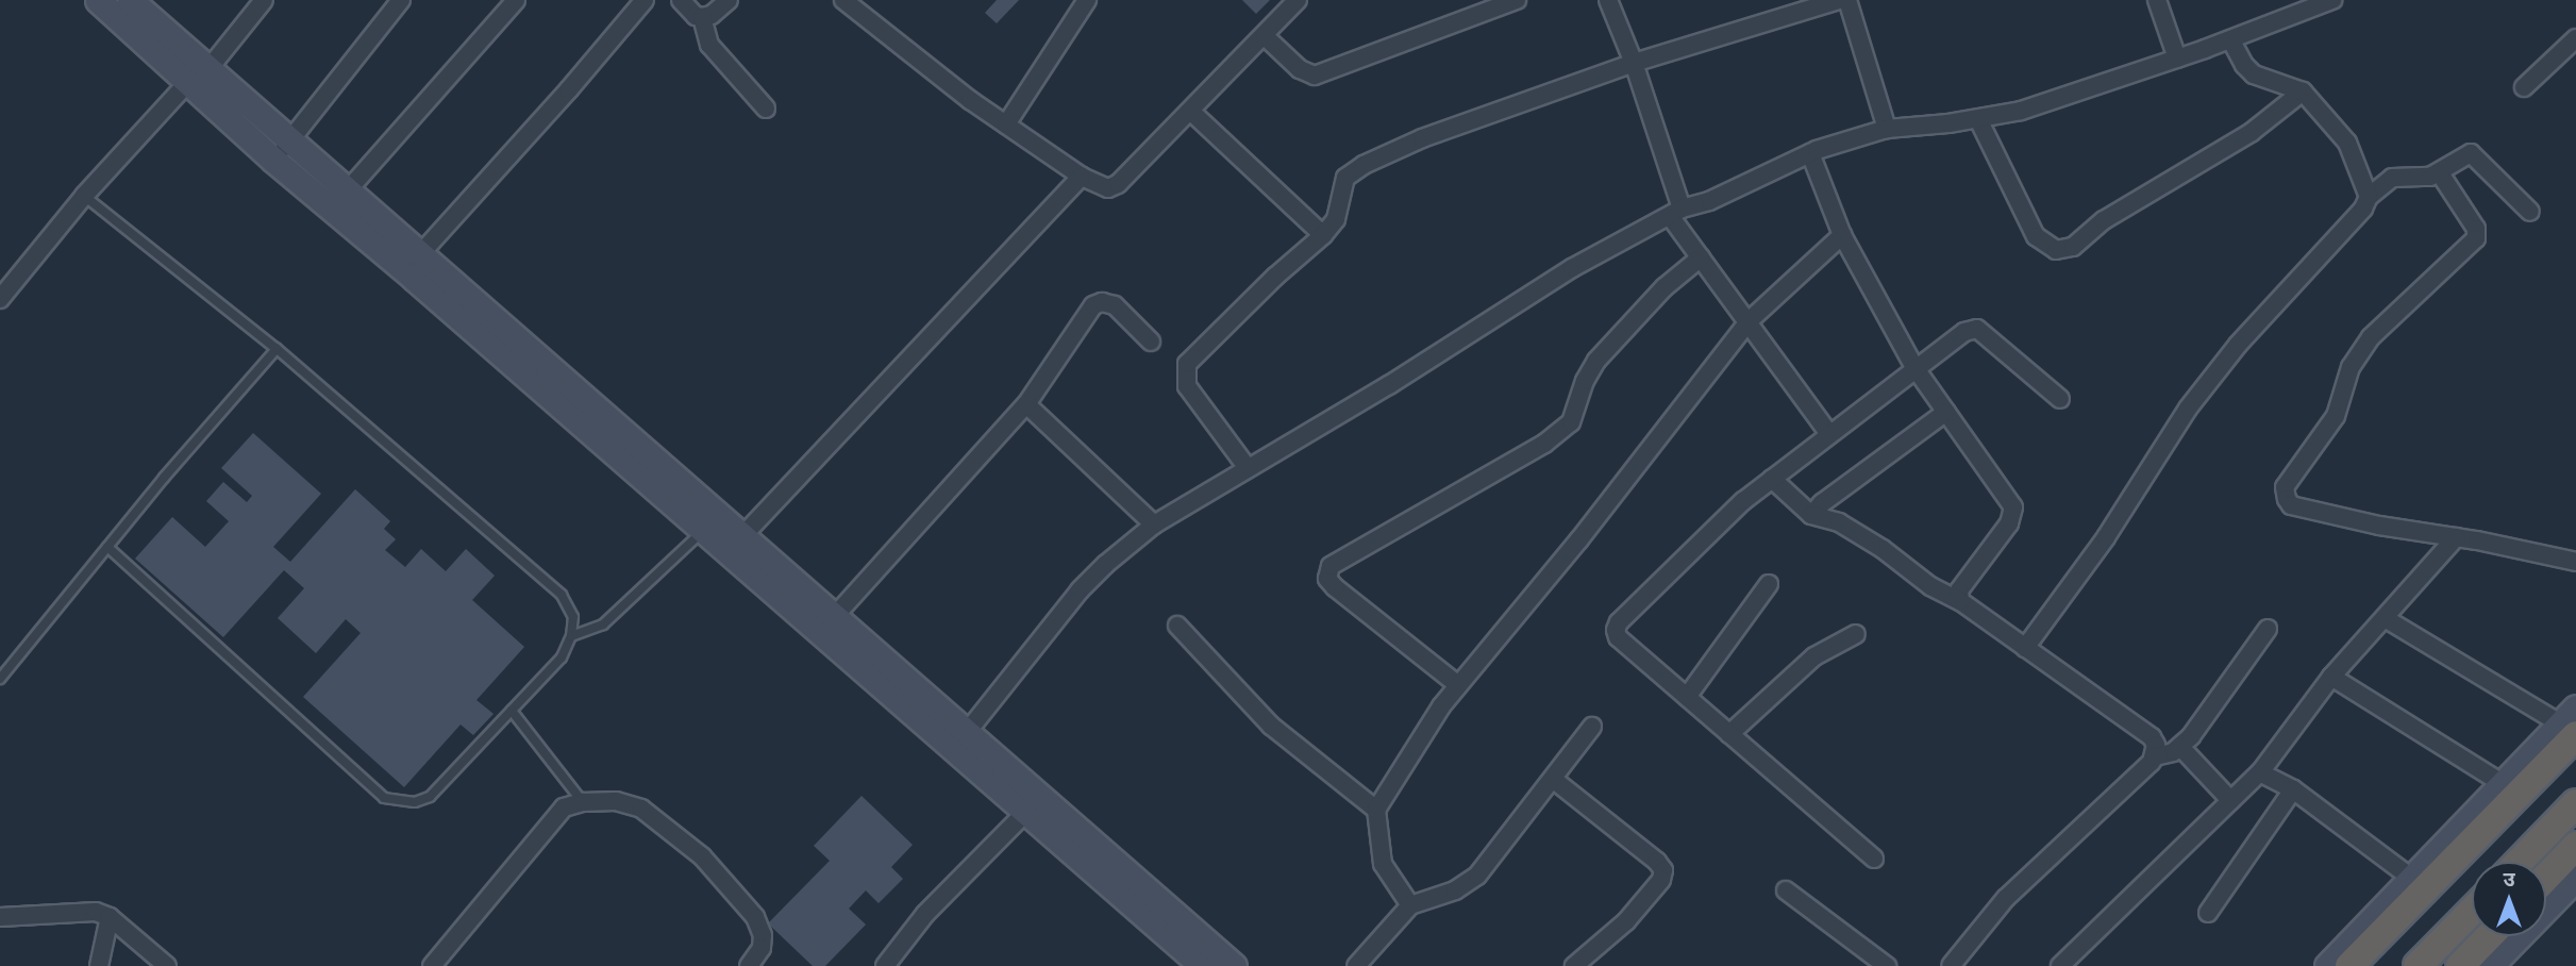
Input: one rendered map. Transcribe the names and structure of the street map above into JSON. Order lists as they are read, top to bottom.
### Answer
{
  "north": "top"
}
